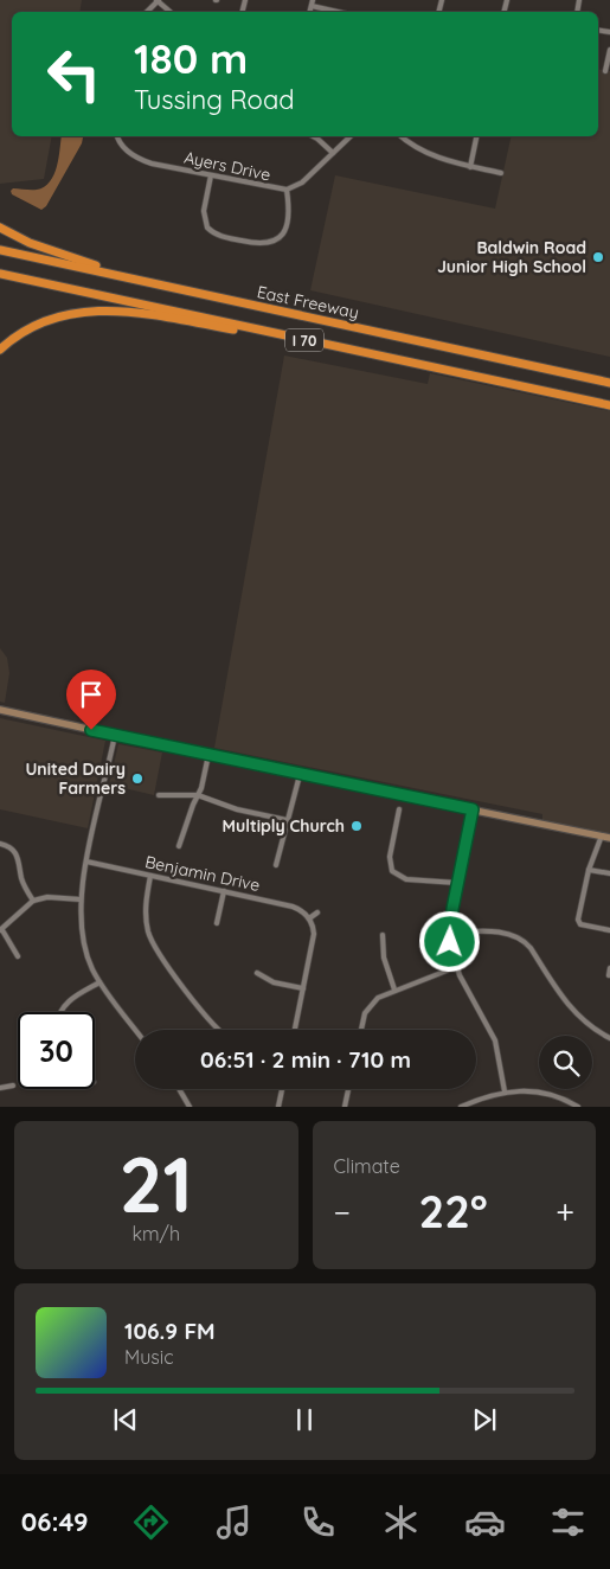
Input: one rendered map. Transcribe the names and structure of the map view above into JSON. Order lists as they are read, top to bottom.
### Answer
{
  "streets": {
    "highway": ["East Freeway", "I 70"],
    "street": ["Ayers Drive", "Benjamin Drive"]
  },
  "places": ["Baldwin Road Junior High School", "United Dairy Farmers", "Multiply Church"],
  "page": {
    "turn": ["180 m", "Tussing Road"],
    "limit": "30",
    "trip": "06:51 · 2 min · 710 m",
    "tile": [
      ["21", "km/h"],
      "Climate"
    ],
    "heat": ["−", "22°", "+"],
    "song": ["106.9 FM", "Music"],
    "tabs": "06:49"
  }
}
